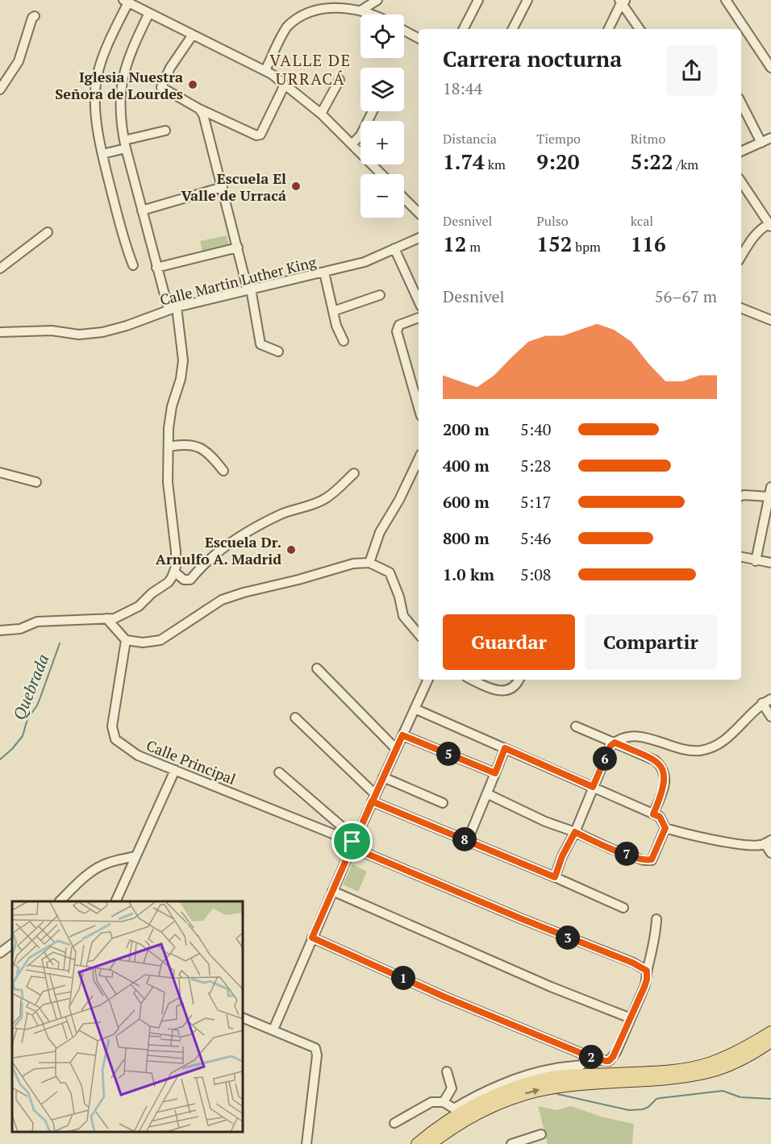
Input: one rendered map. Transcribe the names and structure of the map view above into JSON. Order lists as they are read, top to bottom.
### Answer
{
  "streets": {
    "street": ["Calle Martin Luther King", "Calle Principal"]
  },
  "districts": ["VALLE DE URRACÁ"],
  "water": ["Quebrada"],
  "places": ["Iglesia Nuestra Señora de Lourdes", "Escuela El Valle de Urracá", "Escuela Dr. Arnulfo A. Madrid"],
  "page": {
    "map_buttons": ["+", "−"],
    "heading": ["Carrera nocturna", "18:44"],
    "stats": [
      ["Distancia", "1.74 km"],
      ["Tiempo", "9:20"],
      ["Ritmo", "5:22 /km"],
      ["Desnivel", "12 m"],
      ["Pulso", "152 bpm"],
      ["kcal", "116"]
    ],
    "chart": ["Desnivel", "56–67 m"],
    "list": [
      {
        "name": "200 m",
        "note": "5:40"
      },
      {
        "name": "400 m",
        "note": "5:28"
      },
      {
        "name": "600 m",
        "note": "5:17"
      },
      {
        "name": "800 m",
        "note": "5:46"
      },
      {
        "name": "1.0 km",
        "note": "5:08"
      }
    ],
    "buttons": ["Guardar", "Compartir"],
    "pins": [
      "5",
      "6",
      "8",
      "7",
      "3",
      "1",
      "2"
    ]
  }
}
